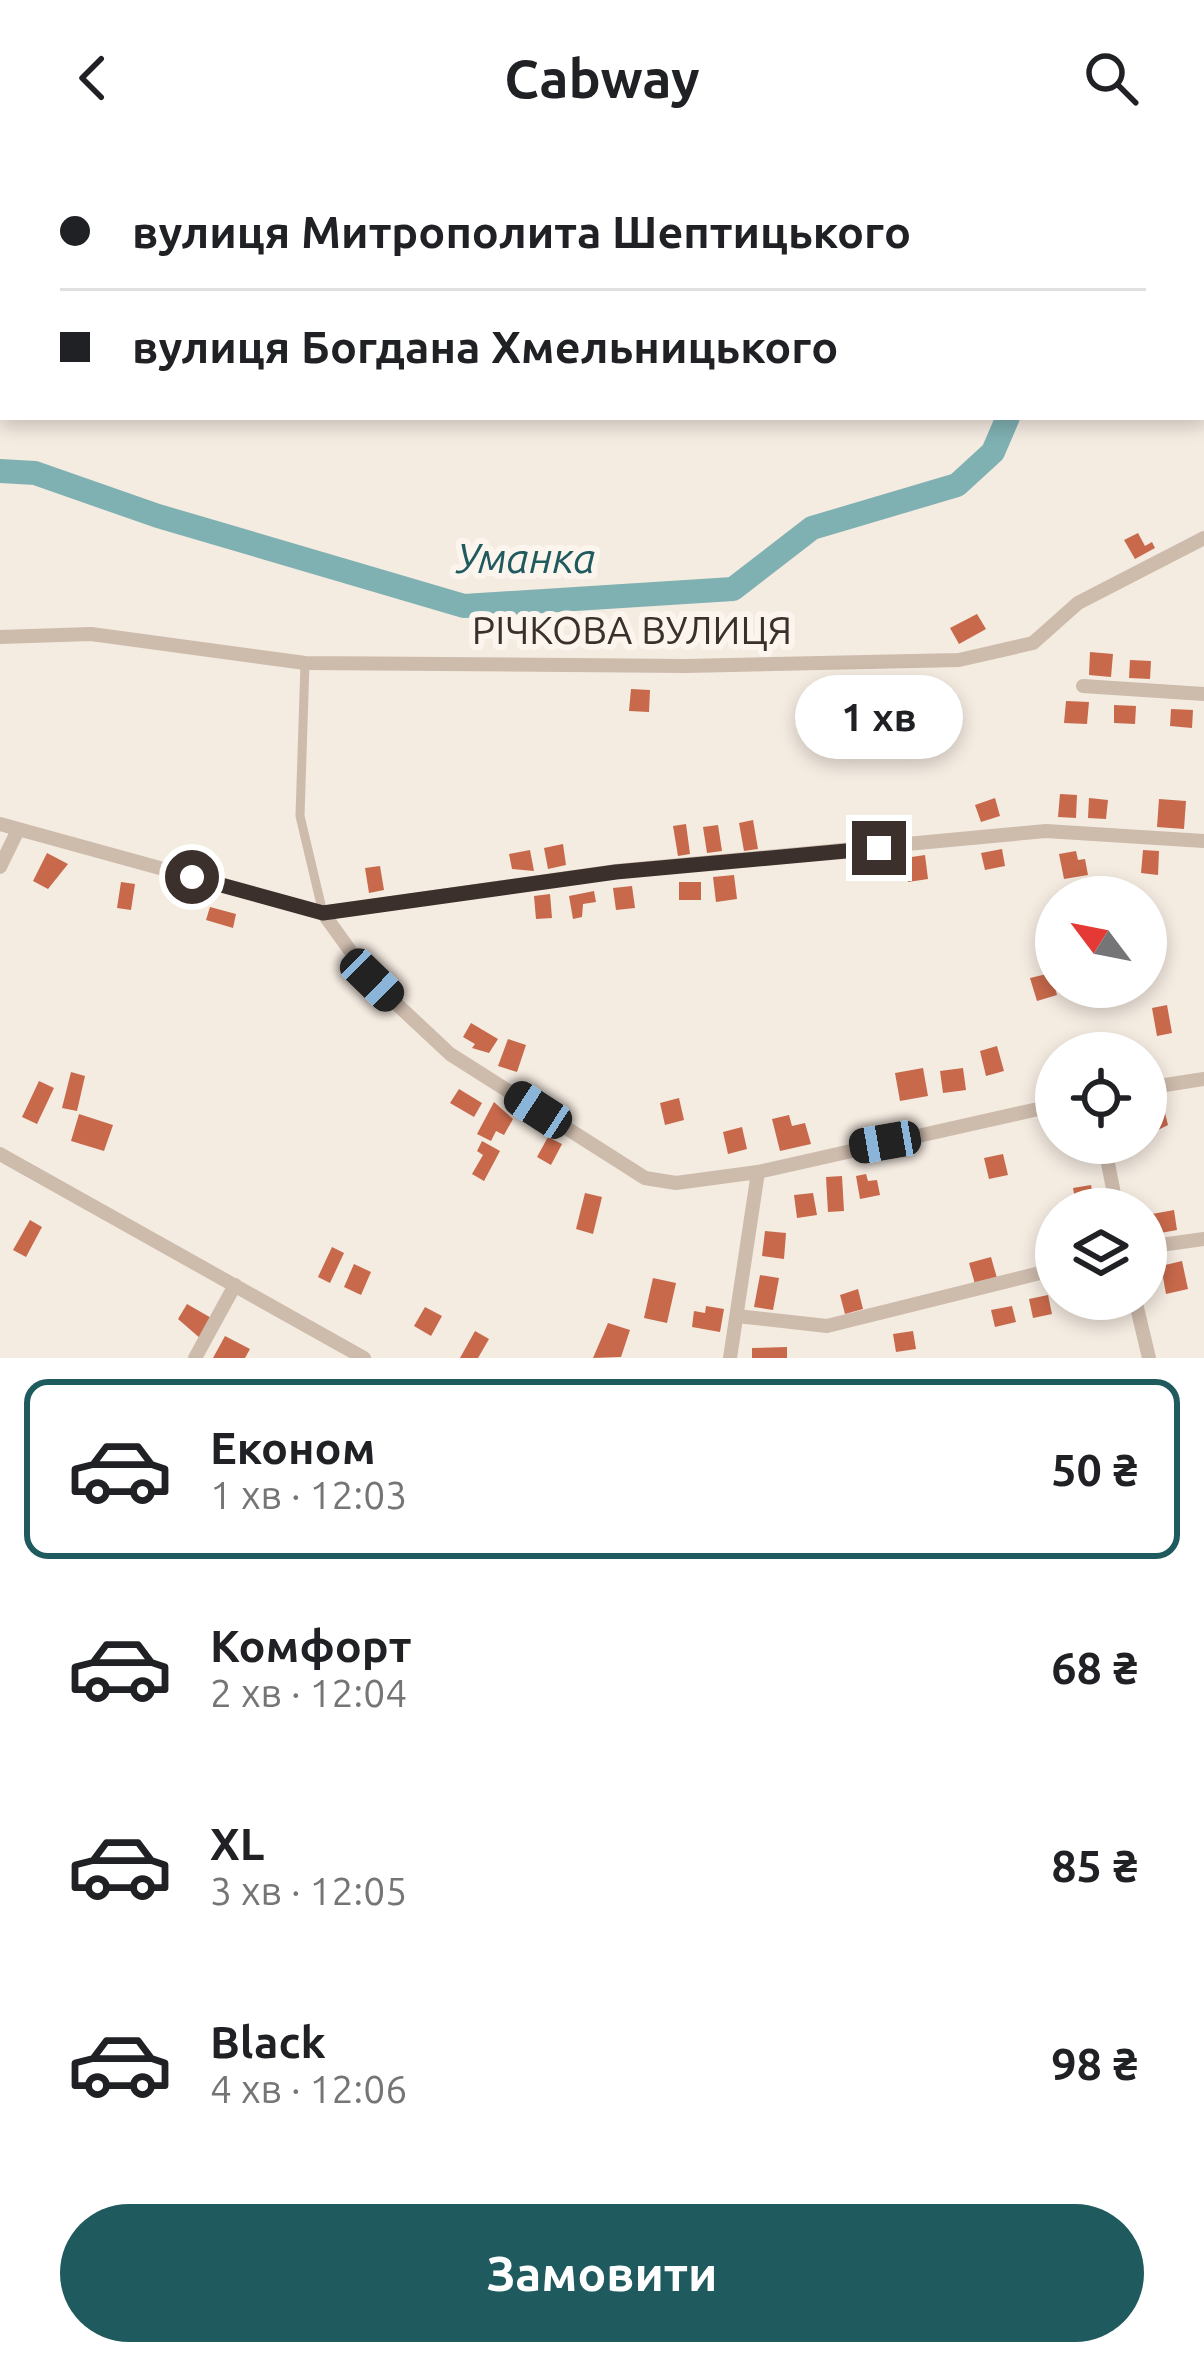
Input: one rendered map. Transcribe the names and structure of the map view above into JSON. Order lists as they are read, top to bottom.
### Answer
{
  "streets": {
    "street": ["РІЧКОВА ВУЛИЦЯ"]
  },
  "water": ["Уманка"],
  "north": "top left",
  "page": {
    "header": "Cabway",
    "banner": ["вулиця Митрополита Шептицького", "вулиця Богдана Хмельницького"],
    "bubble": "1 хв",
    "list": [
      {
        "name": "Економ",
        "note": "1 хв · 12:03",
        "value": "50 ₴"
      },
      {
        "name": "Комфорт",
        "note": "2 хв · 12:04",
        "value": "68 ₴"
      },
      {
        "name": "XL",
        "note": "3 хв · 12:05",
        "value": "85 ₴"
      },
      {
        "name": "Black",
        "note": "4 хв · 12:06",
        "value": "98 ₴"
      }
    ],
    "buttons": "Замовити"
  }
}
